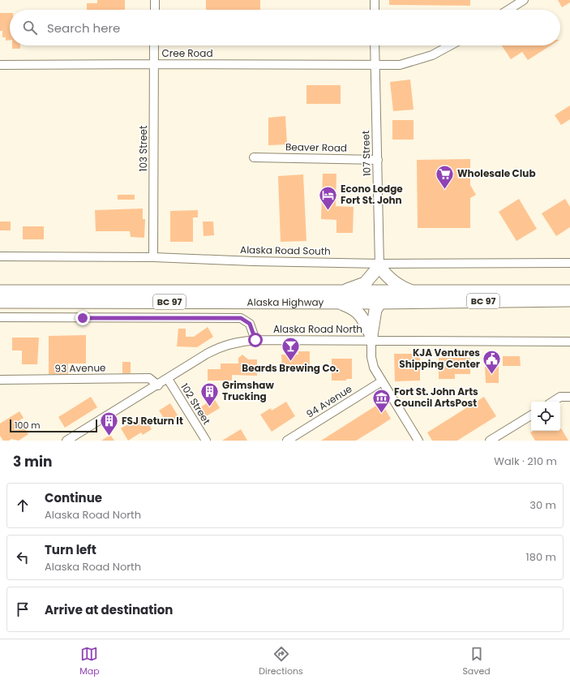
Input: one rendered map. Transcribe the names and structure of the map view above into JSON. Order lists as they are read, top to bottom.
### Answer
{
  "streets": {
    "highway": ["BC 97", "Alaska Highway"],
    "street": [
      "Cree Road",
      "Beaver Road",
      "103 Street",
      "107 Street",
      "Alaska Road South",
      "Alaska Road North",
      "93 Avenue",
      "94 Avenue",
      "102 Street"
    ]
  },
  "crossings": [
    ["Cree Road", "103 Street"],
    ["Cree Road", "107 Street"],
    ["Beaver Road", "107 Street"],
    ["103 Street", "Alaska Road South"],
    ["107 Street", "Alaska Road South"]
  ],
  "places": {
    "supermarket": ["Wholesale Club"],
    "hotel": ["Econo Lodge Fort St. John"],
    "bar": ["Beards Brewing Co."],
    "public building": ["KJA Ventures Shipping Center"],
    "building": ["Grimshaw Trucking", "FSJ Return It"],
    "museum": ["Fort St. John Arts Council ArtsPost"]
  },
  "scale_bar": "100 m",
  "page": {
    "search": "Search here",
    "scale": "100 m",
    "heading": ["3 min", "Walk · 210 m"],
    "list": [
      ["Continue", "Alaska Road North", "30 m"],
      ["Turn left", "Alaska Road North", "180 m"],
      "Arrive at destination"
    ],
    "nav": ["Map", "Directions", "Saved"]
  }
}
